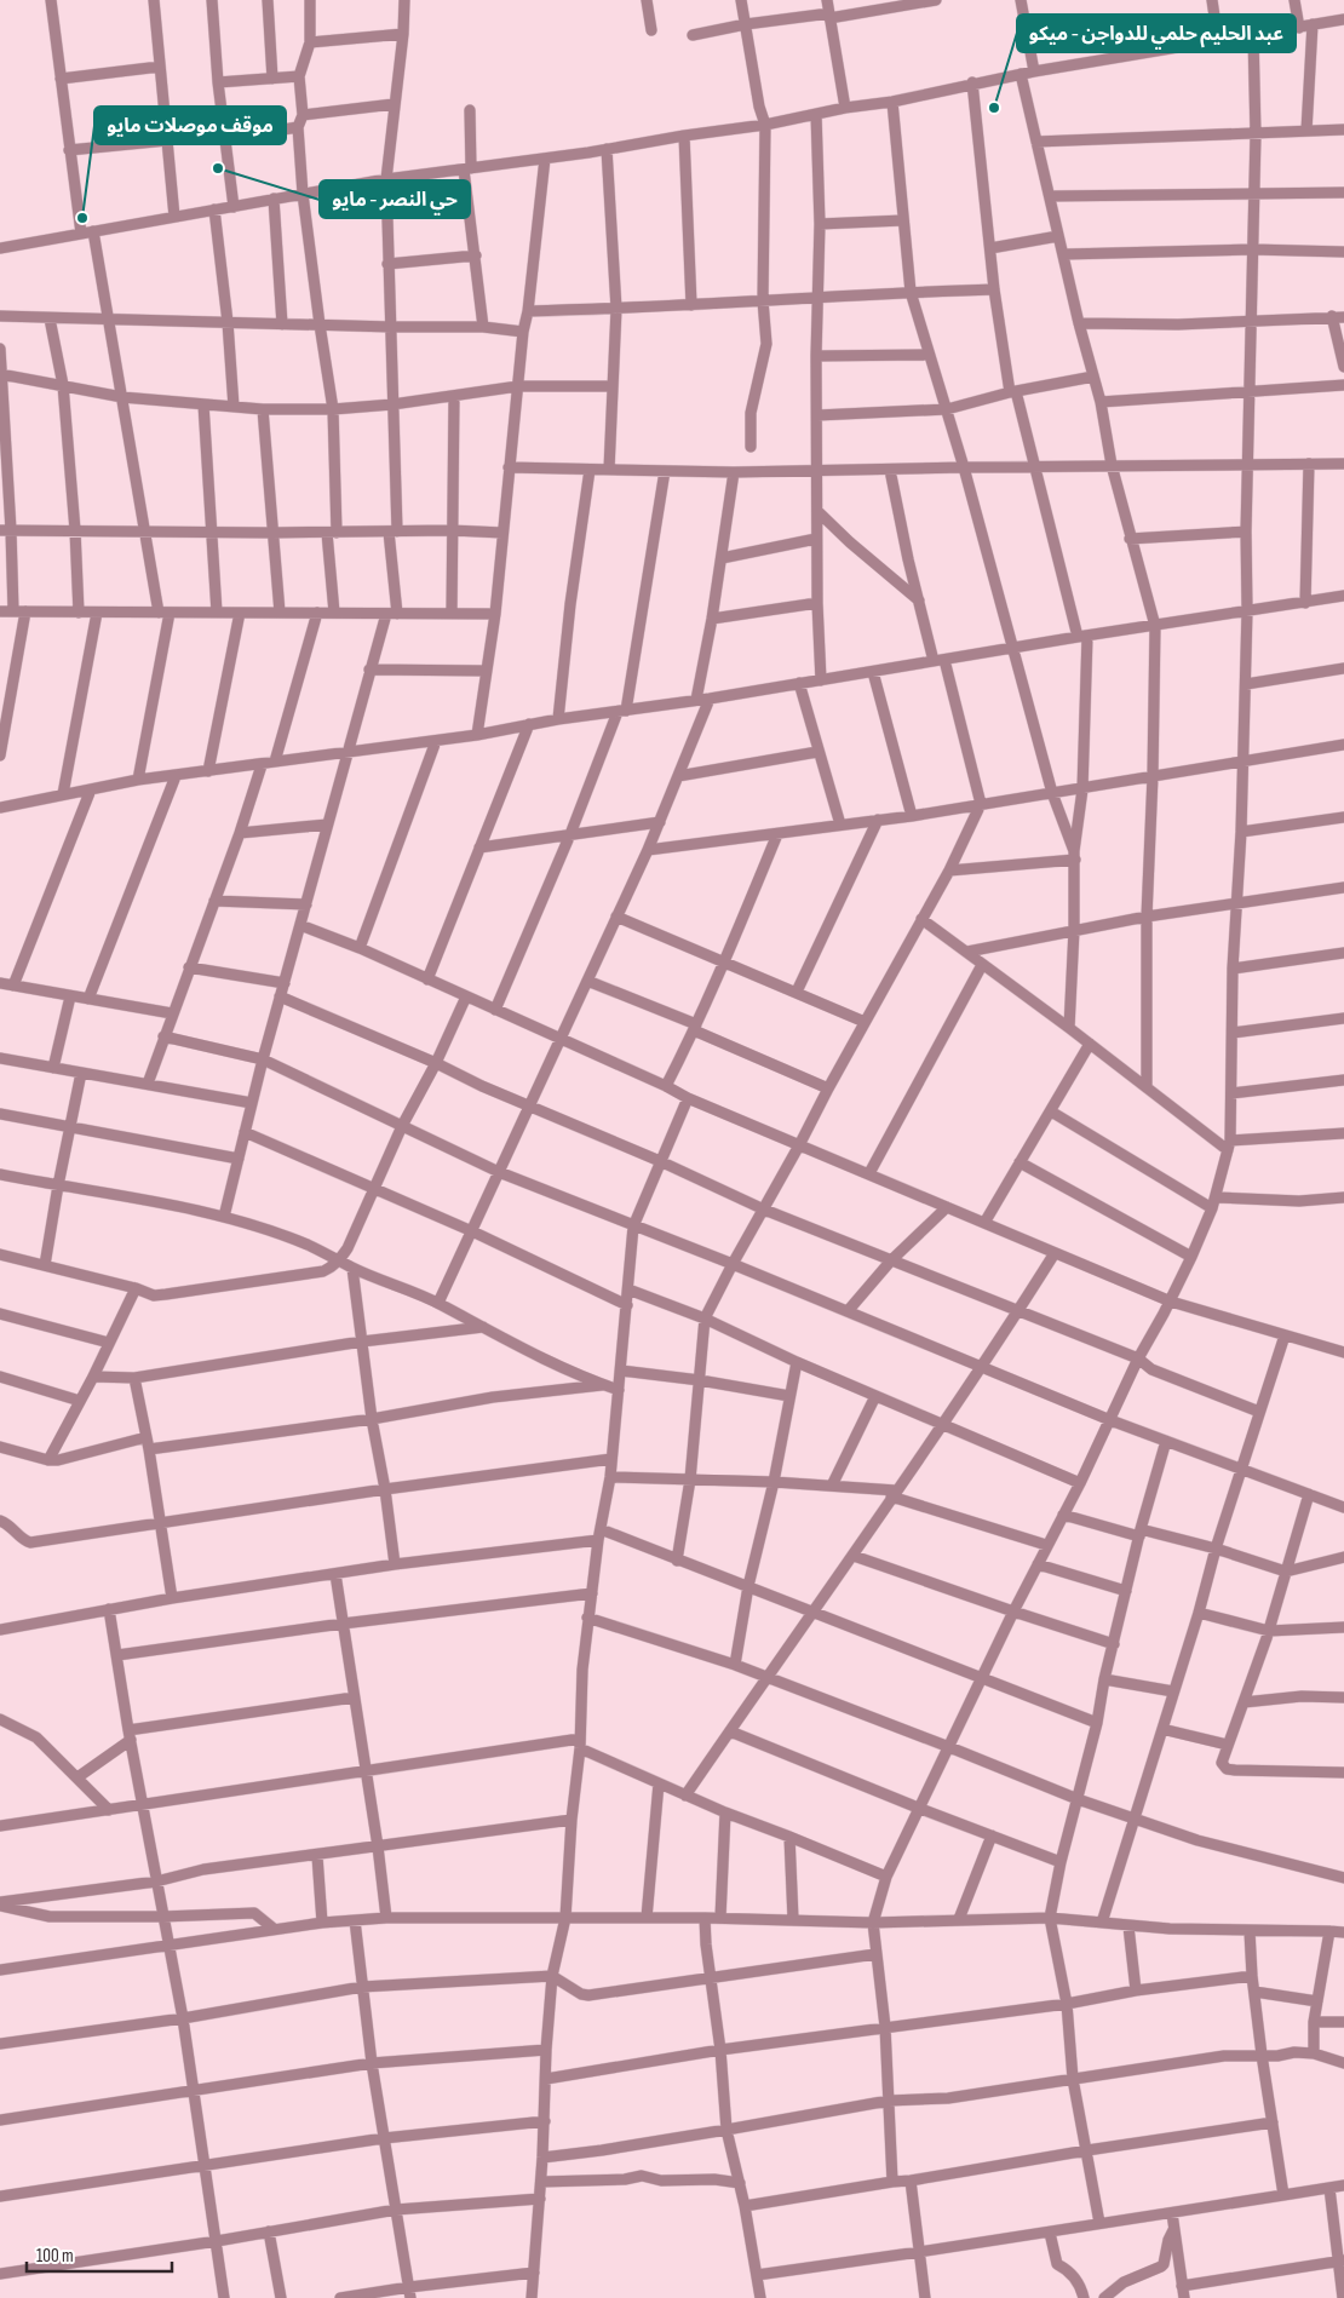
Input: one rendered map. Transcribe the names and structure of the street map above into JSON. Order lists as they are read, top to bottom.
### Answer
{
  "places": ["عبد الحليم حلمي للدواجن - ميكو", "حي النصر - مايو", "موقف موصلات مايو"],
  "scale_bar": "100 m"
}
